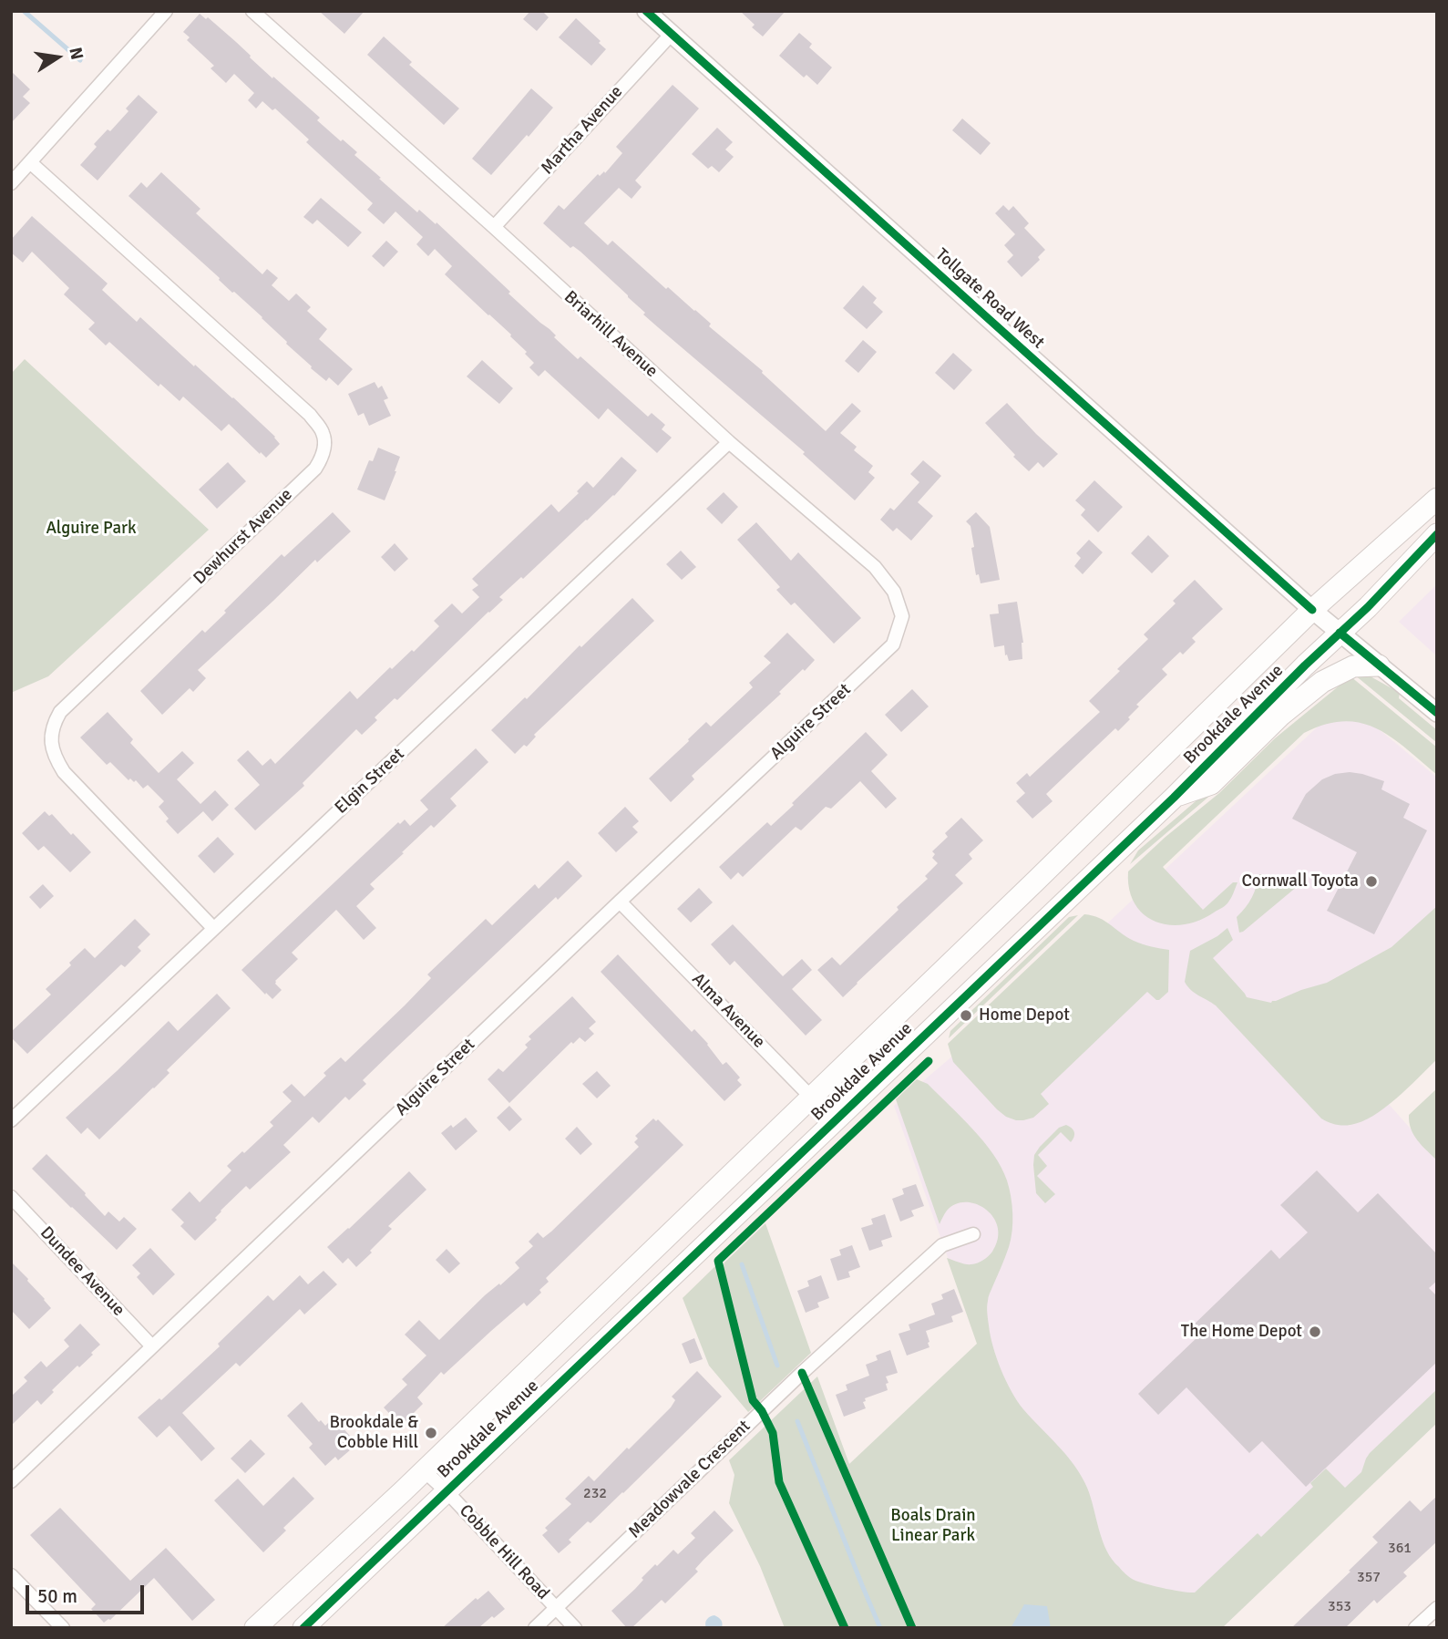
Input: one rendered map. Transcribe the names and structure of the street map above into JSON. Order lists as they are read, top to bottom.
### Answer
{
  "streets": {
    "main road": ["Brookdale Avenue"],
    "street": [
      "Martha Avenue",
      "Tollgate Road West",
      "Briarhill Avenue",
      "Dewhurst Avenue",
      "Alguire Street",
      "Elgin Street",
      "Alma Avenue",
      "Dundee Avenue",
      "Meadowvale Crescent",
      "Cobble Hill Road"
    ]
  },
  "crossings": [
    ["Martha Avenue", "Tollgate Road West"],
    ["Martha Avenue", "Briarhill Avenue"],
    ["Tollgate Road West", "Brookdale Avenue"],
    ["Briarhill Avenue", "Alguire Street"],
    ["Briarhill Avenue", "Elgin Street"],
    ["Dewhurst Avenue", "Elgin Street"],
    ["Brookdale Avenue", "Alma Avenue"],
    ["Brookdale Avenue", "Cobble Hill Road"],
    ["Alguire Street", "Alma Avenue"],
    ["Alguire Street", "Dundee Avenue"],
    ["Meadowvale Crescent", "Cobble Hill Road"]
  ],
  "parks": ["Alguire Park", "Boals Drain Linear Park"],
  "places": [
    "Cornwall Toyota",
    "Home Depot",
    "The Home Depot",
    "Brookdale & Cobble Hill"
  ],
  "house_numbers": [
    "232",
    "361",
    "357",
    "353"
  ],
  "scale_bar": "50 m",
  "north": "right"
}
